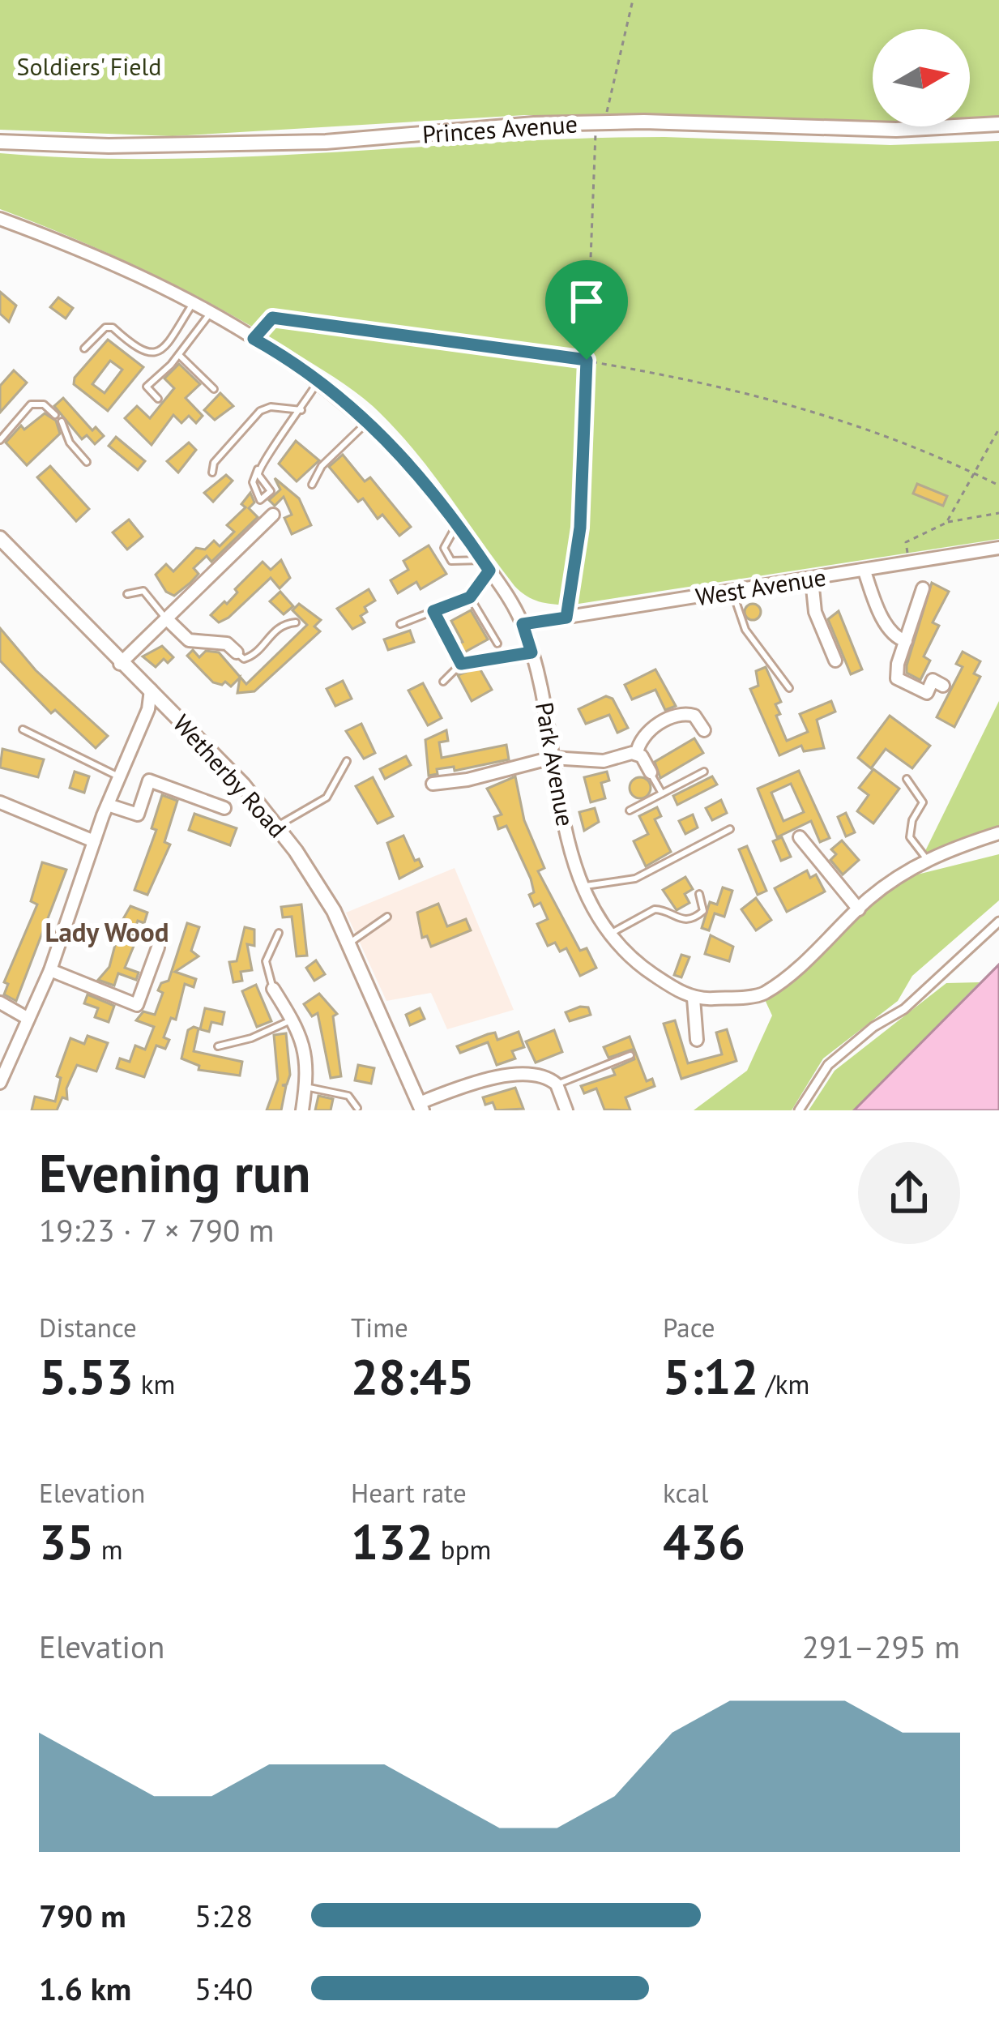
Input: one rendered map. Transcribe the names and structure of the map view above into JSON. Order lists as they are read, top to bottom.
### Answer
{
  "streets": {
    "street": [
      "Princes Avenue",
      "West Avenue",
      "Park Avenue",
      "Wetherby Road"
    ]
  },
  "crossings": [
    ["West Avenue", "Park Avenue"]
  ],
  "districts": ["Lady Wood"],
  "parks": ["Soldiers' Field"],
  "north": "right",
  "page": {
    "heading": ["Evening run", "19:23 · 7 × 790 m"],
    "stats": [
      ["Distance", "5.53 km"],
      ["Time", "28:45"],
      ["Pace", "5:12 /km"],
      ["Elevation", "35 m"],
      ["Heart rate", "132 bpm"],
      ["kcal", "436"]
    ],
    "chart": ["Elevation", "291–295 m"],
    "list": [
      {
        "name": "790 m",
        "note": "5:28"
      },
      {
        "name": "1.6 km",
        "note": "5:40"
      }
    ]
  }
}
